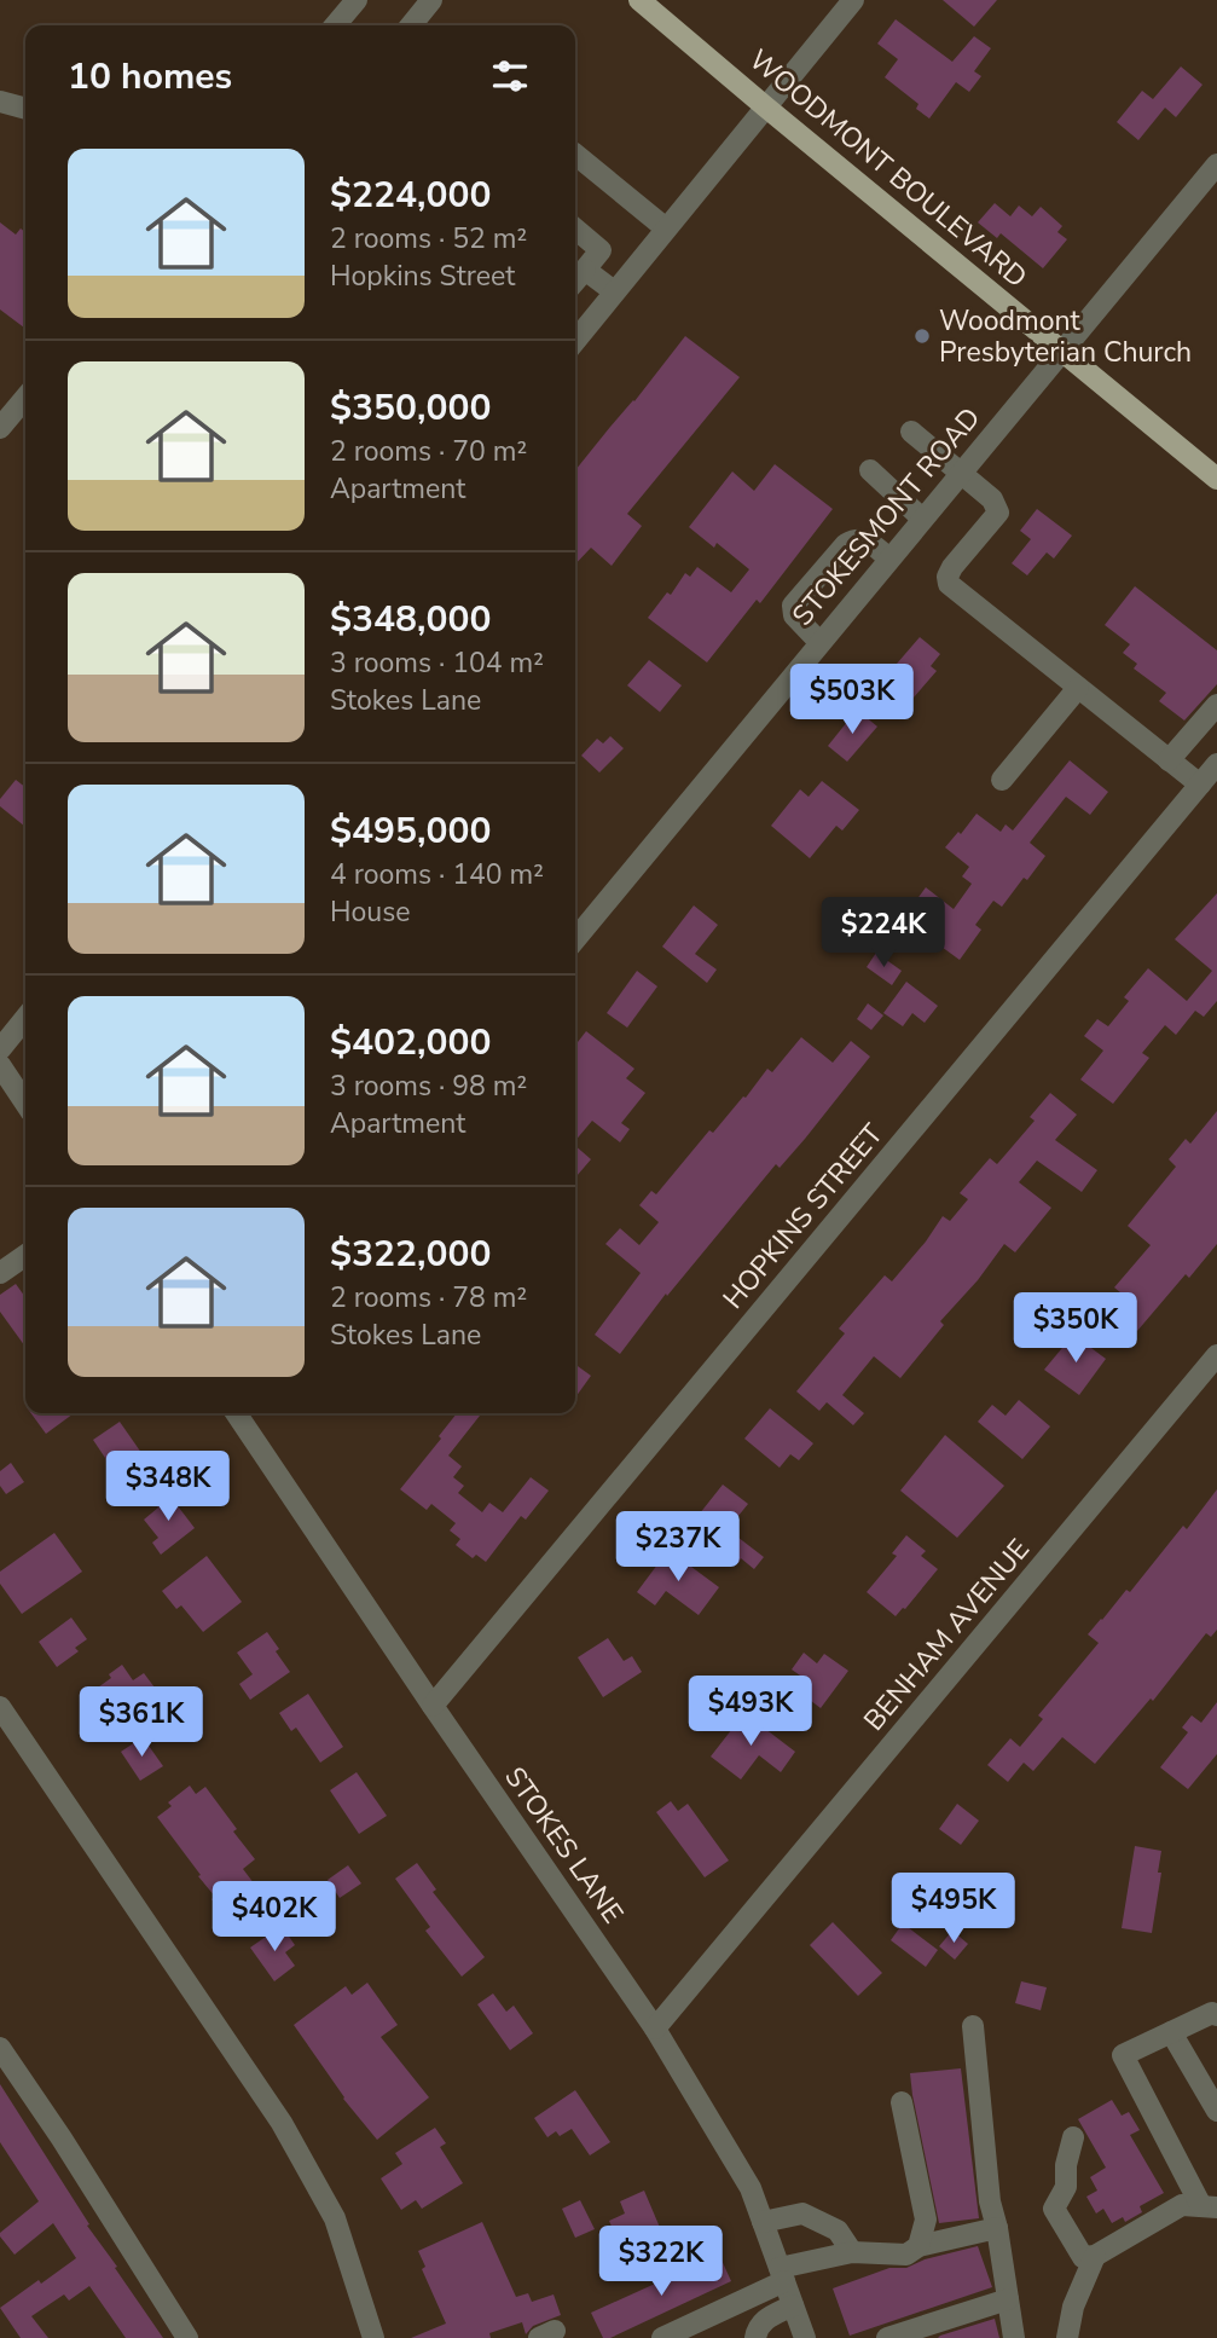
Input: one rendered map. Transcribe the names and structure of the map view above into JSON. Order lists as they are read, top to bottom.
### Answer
{
  "streets": {
    "main road": ["WOODMONT BOULEVARD"],
    "street": [
      "STOKESMONT ROAD",
      "HOPKINS STREET",
      "BENHAM AVENUE",
      "STOKES LANE"
    ]
  },
  "crossings": [
    ["WOODMONT BOULEVARD", "STOKESMONT ROAD"],
    ["HOPKINS STREET", "STOKES LANE"],
    ["BENHAM AVENUE", "STOKES LANE"]
  ],
  "places": ["Woodmont Presbyterian Church"],
  "page": {
    "heading": "10 homes",
    "list": [
      {
        "name": "$224,000",
        "note": "2 rooms · 52 m² · Hopkins Street"
      },
      {
        "name": "$350,000",
        "note": "2 rooms · 70 m² · Apartment"
      },
      {
        "name": "$348,000",
        "note": "3 rooms · 104 m² · Stokes Lane"
      },
      {
        "name": "$495,000",
        "note": "4 rooms · 140 m² · House"
      },
      {
        "name": "$402,000",
        "note": "3 rooms · 98 m² · Apartment"
      },
      {
        "name": "$322,000",
        "note": "2 rooms · 78 m² · Stokes Lane"
      }
    ],
    "price": [
      "$503K",
      "$224K",
      "$350K",
      "$348K",
      "$237K",
      "$493K",
      "$361K",
      "$495K",
      "$402K",
      "$322K"
    ]
  }
}
